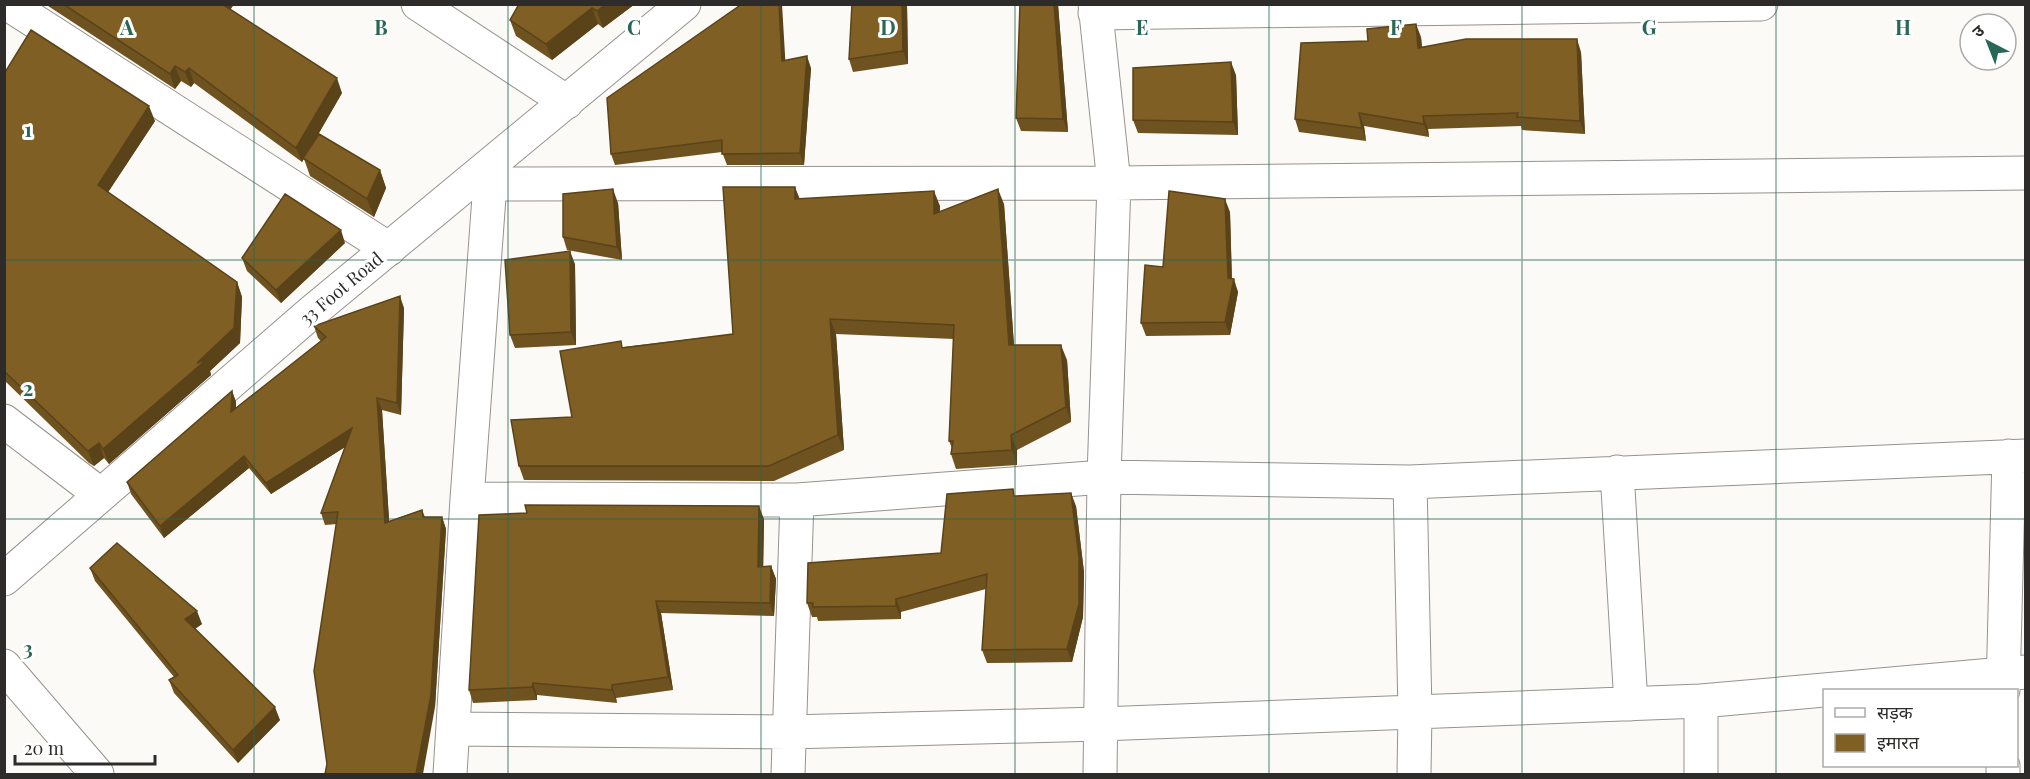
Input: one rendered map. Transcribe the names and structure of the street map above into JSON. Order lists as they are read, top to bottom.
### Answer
{
  "streets": {
    "street": ["33 Foot Road"]
  },
  "legend": ["सड़क", "इमारत"],
  "scale_bar": "20 m",
  "north": "top left",
  "grid": {
    "columns": [
      "A",
      "B",
      "C",
      "D",
      "E",
      "F",
      "G",
      "H"
    ],
    "rows": ["1", "2", "3"]
  }
}
